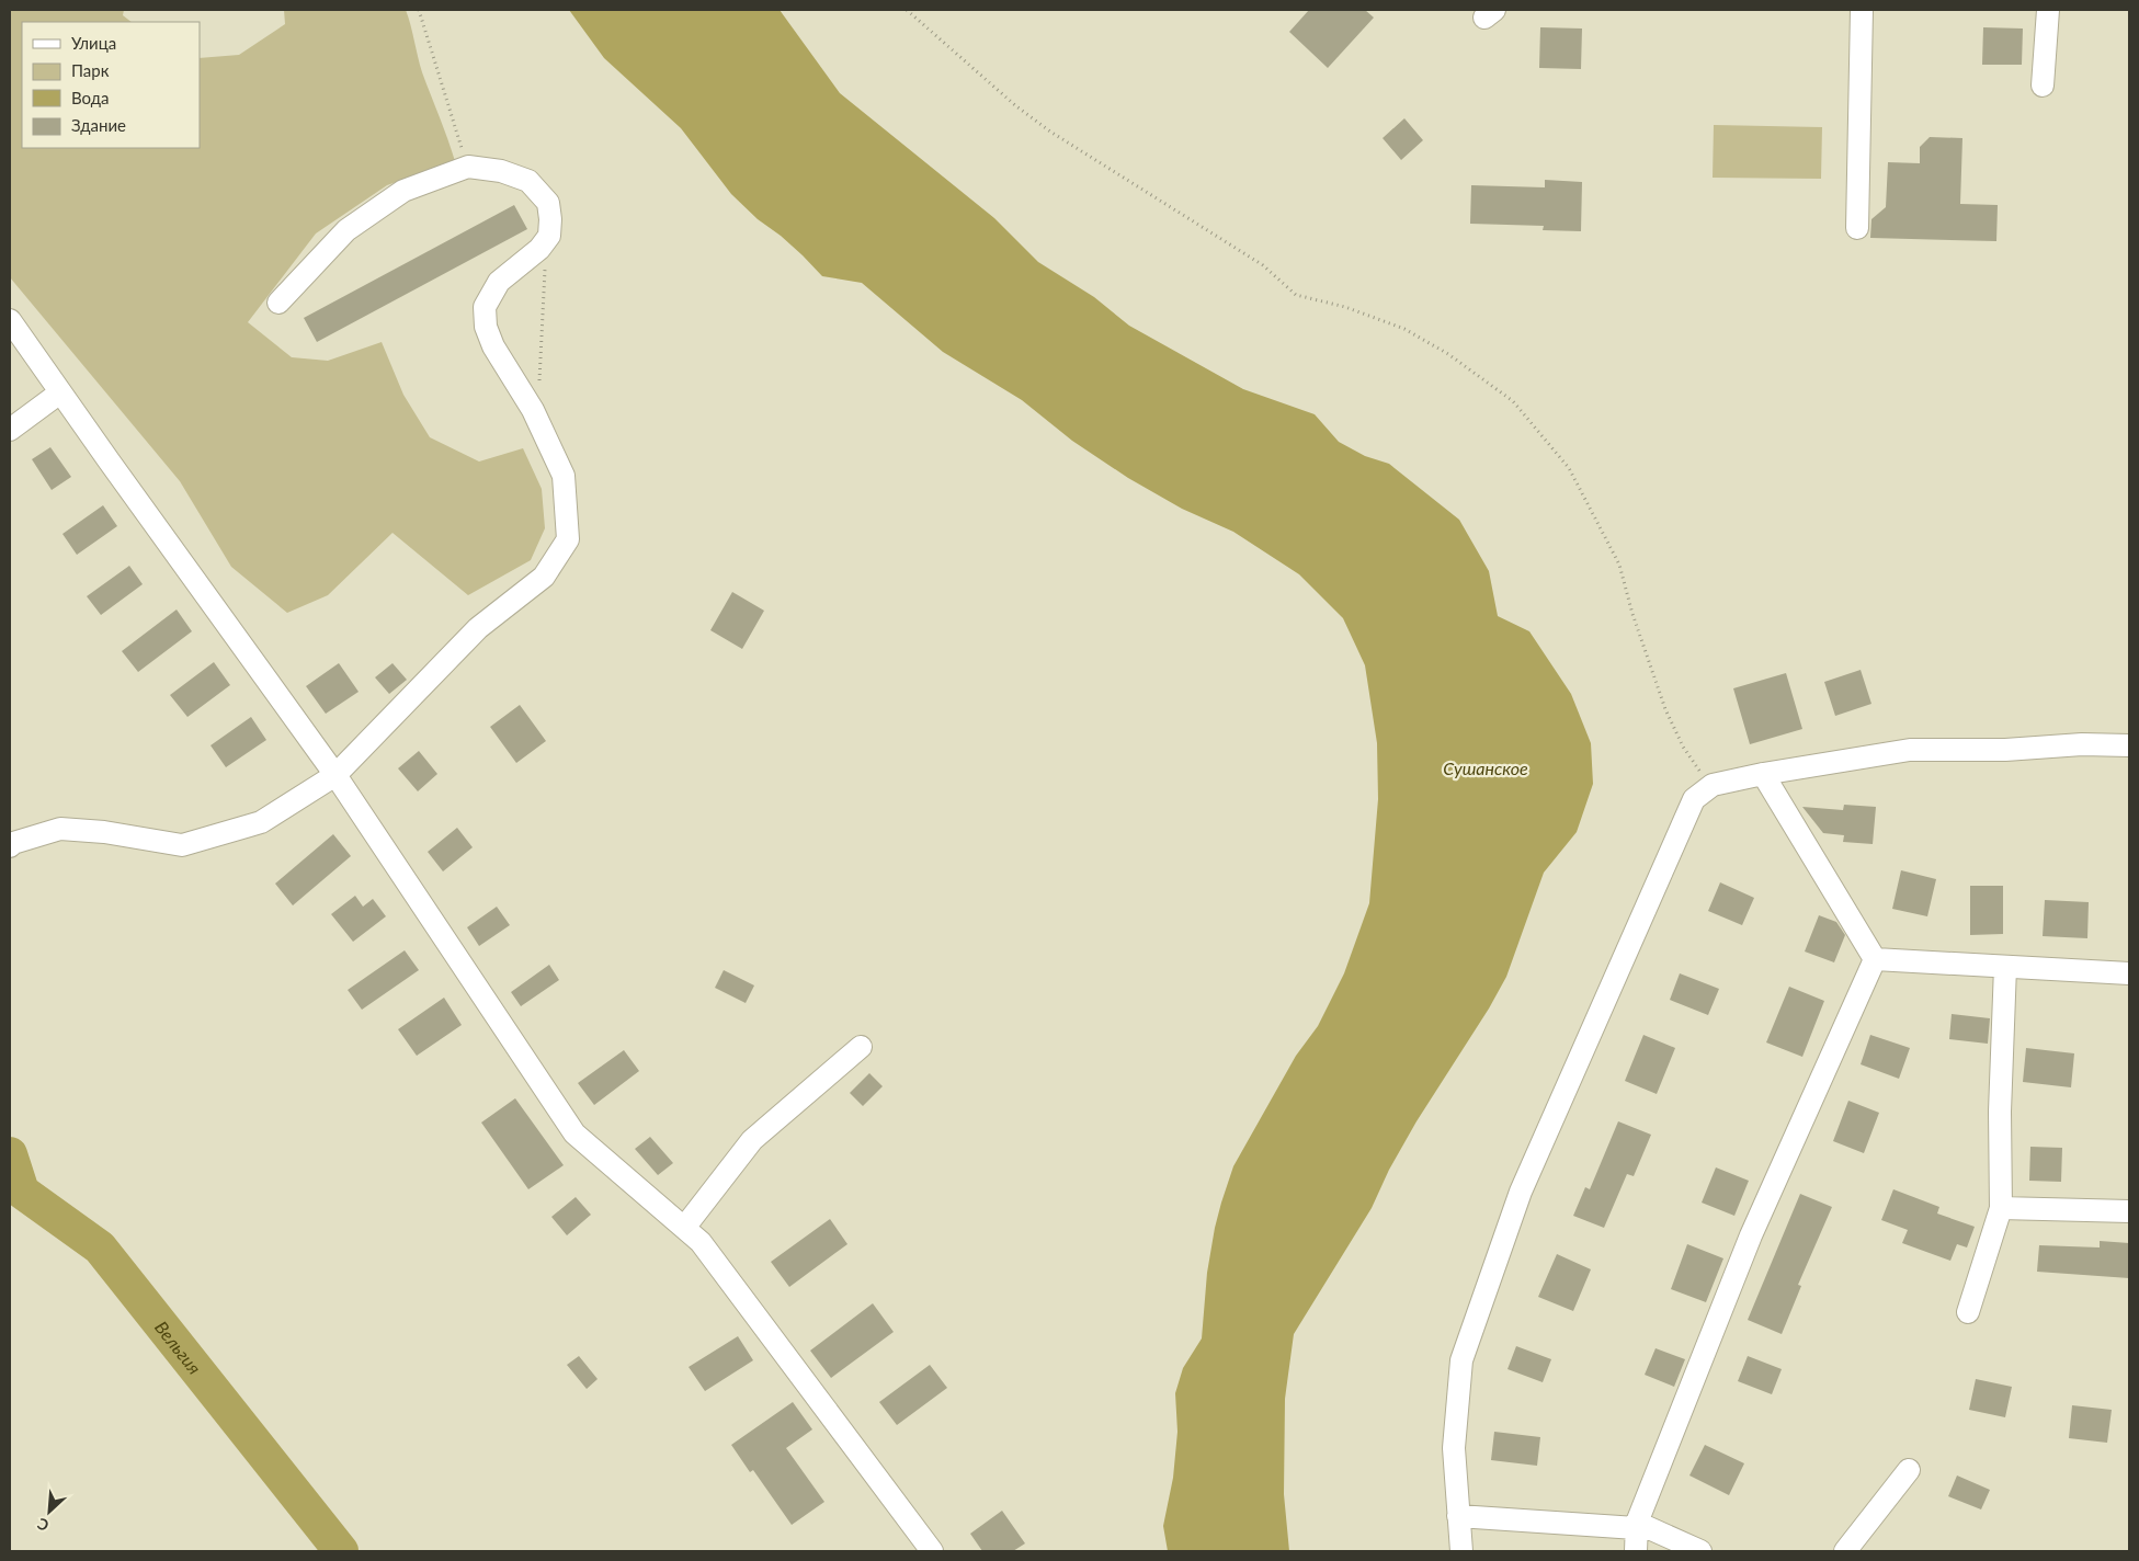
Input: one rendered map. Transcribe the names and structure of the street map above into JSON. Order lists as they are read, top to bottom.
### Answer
{
  "water": ["Сушанское", "Вельгия"],
  "legend": [
    "Улица",
    "Парк",
    "Вода",
    "Здание"
  ],
  "north": "bottom left"
}
